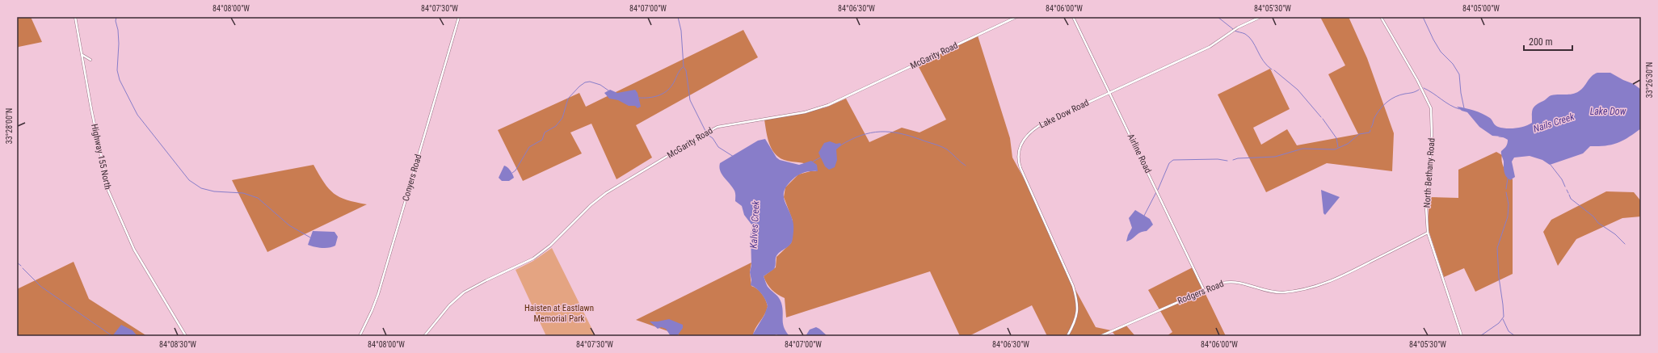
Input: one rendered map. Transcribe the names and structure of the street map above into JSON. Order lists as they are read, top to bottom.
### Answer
{
  "streets": {
    "street": [
      "McGarity Road",
      "Lake Dow Road",
      "Airline Road",
      "Highway 155 North",
      "North Bethany Road",
      "Conyers Road",
      "Rodgers Road"
    ]
  },
  "crossings": [
    ["Lake Dow Road", "Airline Road"],
    ["Airline Road", "Rodgers Road"],
    ["North Bethany Road", "Rodgers Road"]
  ],
  "water": ["Lake Dow", "Nails Creek", "Kalves Creek"],
  "parks": ["Haisten at Eastlawn Memorial Park"],
  "scale_bar": "200 m",
  "coordinates": [
    "84°08'00\"W",
    "84°07'30\"W",
    "84°07'00\"W",
    "84°06'30\"W",
    "84°06'00\"W",
    "84°05'30\"W",
    "84°05'00\"W",
    "33°26'30\"N",
    "33°28'00\"N",
    "84°08'30\"W"
  ]
}
